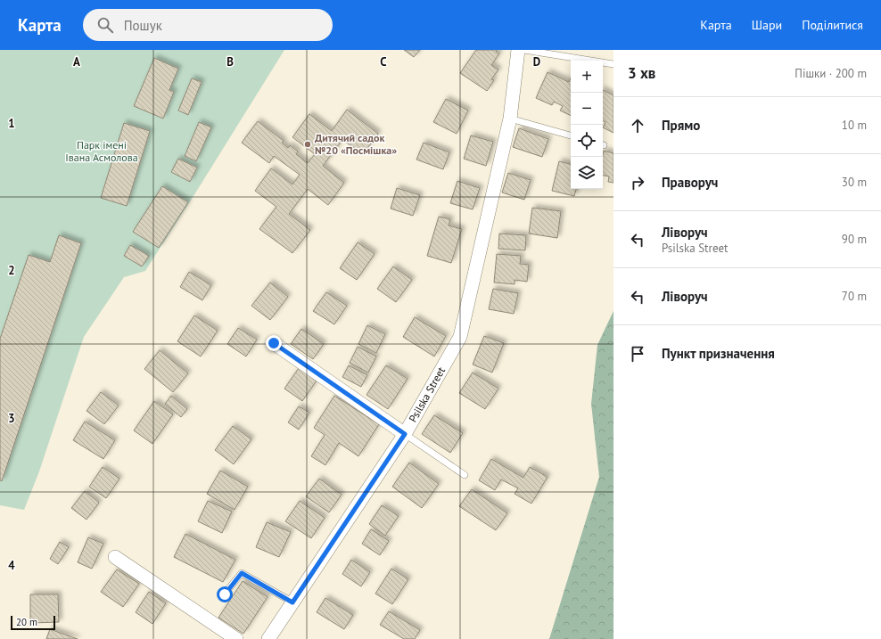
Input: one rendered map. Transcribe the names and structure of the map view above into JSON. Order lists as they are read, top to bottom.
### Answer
{
  "streets": {
    "street": ["Psilska Street"]
  },
  "parks": ["Парк імені Івана Асмолова"],
  "places": ["Дитячий садок №20 «Посмішка»"],
  "scale_bar": "20 m",
  "page": {
    "header": "Карта",
    "search": "Пошук",
    "nav": ["Карта", "Шари", "Поділитися"],
    "heading": ["3 хв", "Пішки · 200 m"],
    "map_buttons": ["+", "−"],
    "list": [
      ["Прямо", "10 m"],
      ["Праворуч", "30 m"],
      ["Ліворуч", "Psilska Street", "90 m"],
      ["Ліворуч", "70 m"],
      "Пункт призначення"
    ],
    "scale": "20 m"
  },
  "grid": {
    "columns": [
      "A",
      "B",
      "C",
      "D"
    ],
    "rows": [
      "1",
      "2",
      "3",
      "4"
    ]
  }
}
